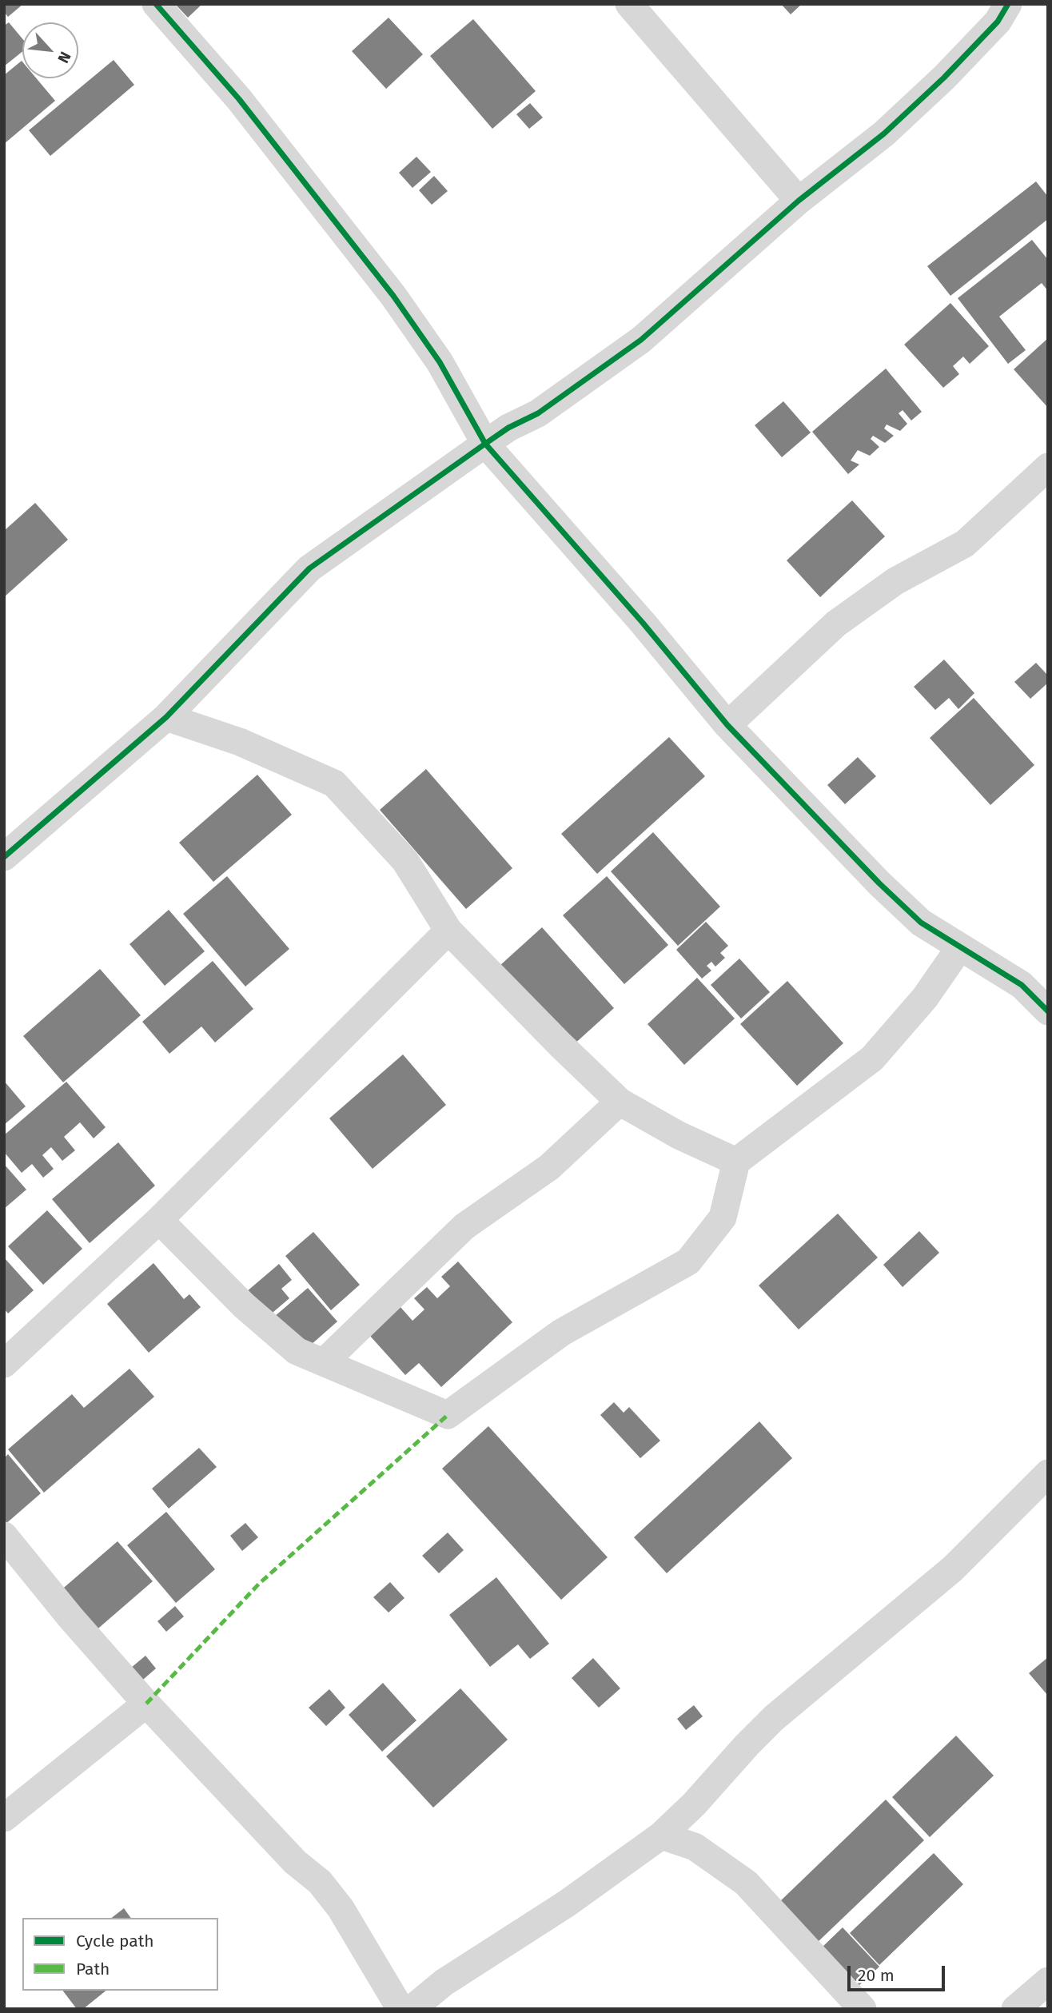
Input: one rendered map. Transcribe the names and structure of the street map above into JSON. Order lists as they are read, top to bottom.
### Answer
{
  "legend": ["Cycle path", "Path"],
  "scale_bar": "20 m",
  "north": "bottom right"
}
